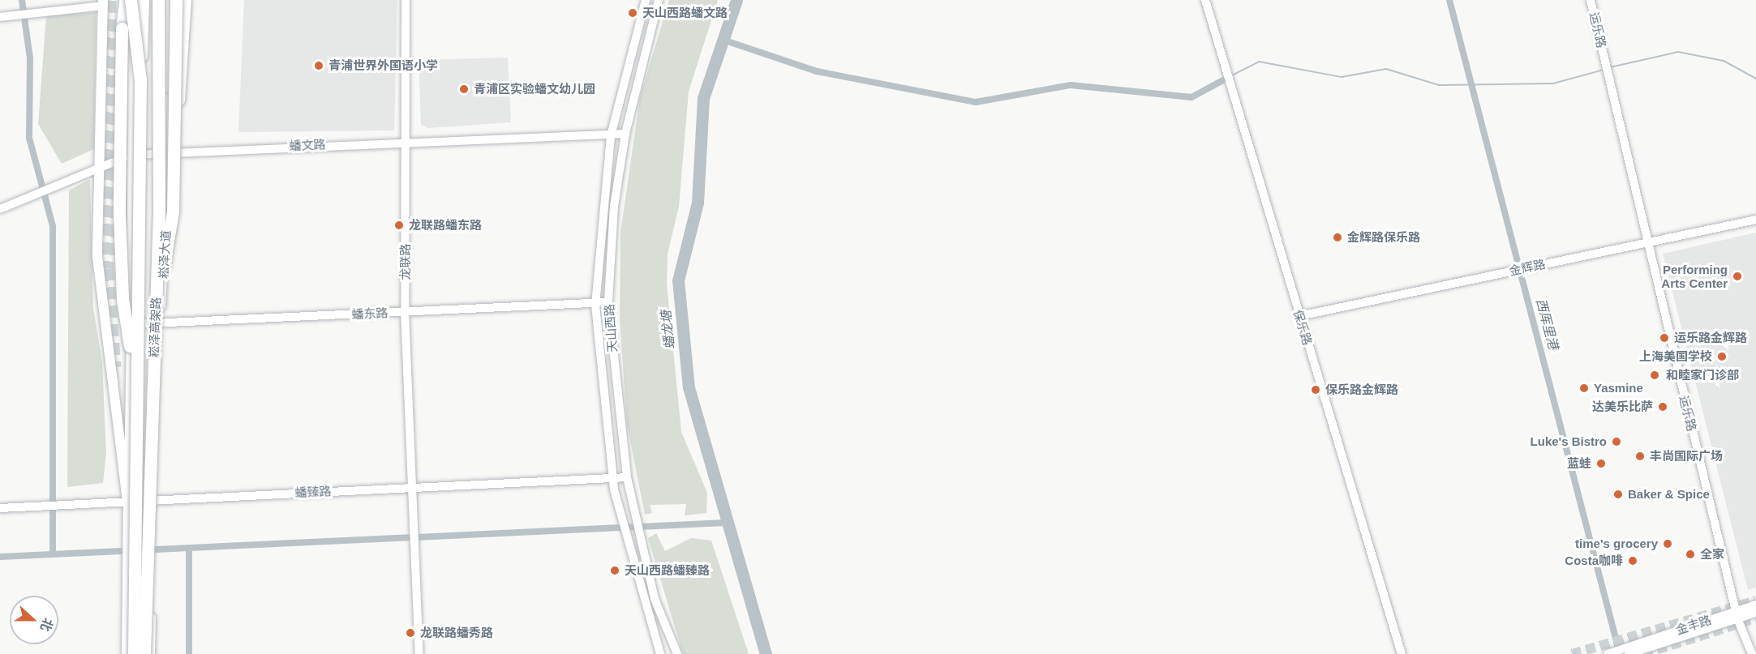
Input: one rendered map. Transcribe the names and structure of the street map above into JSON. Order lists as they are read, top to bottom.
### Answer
{
  "streets": {
    "highway": ["崧泽高架路"],
    "street": [
      "运乐路",
      "蟠文路",
      "崧泽大道",
      "龙联路",
      "金辉路",
      "蟠东路",
      "保乐路",
      "天山西路",
      "蟠臻路",
      "金丰路"
    ]
  },
  "crossings": [
    ["运乐路", "金辉路"],
    ["运乐路", "金丰路"],
    ["蟠文路", "崧泽大道"],
    ["蟠文路", "龙联路"],
    ["蟠文路", "天山西路"],
    ["崧泽大道", "蟠东路"],
    ["崧泽大道", "崧泽高架路"],
    ["崧泽大道", "蟠臻路"],
    ["龙联路", "蟠东路"],
    ["龙联路", "蟠臻路"],
    ["金辉路", "保乐路"],
    ["蟠东路", "崧泽高架路"],
    ["蟠东路", "天山西路"],
    ["天山西路", "蟠臻路"]
  ],
  "water": ["西厍里港", "蟠龙塘"],
  "places": [
    "天山西路蟠文路",
    "青浦世界外国语小学",
    "青浦区实验蟠文幼儿园",
    "龙联路蟠东路",
    "金辉路保乐路",
    "Performing Arts Center",
    "运乐路金辉路",
    "上海美国学校",
    "和睦家门诊部",
    "Yasmine",
    "保乐路金辉路",
    "达美乐比萨",
    "Luke's Bistro",
    "丰尚国际广场",
    "蓝蛙",
    "Baker & Spice",
    "time's grocery",
    "全家",
    "Costa咖啡",
    "天山西路蟠臻路",
    "龙联路蟠秀路"
  ],
  "north": "right"
}
